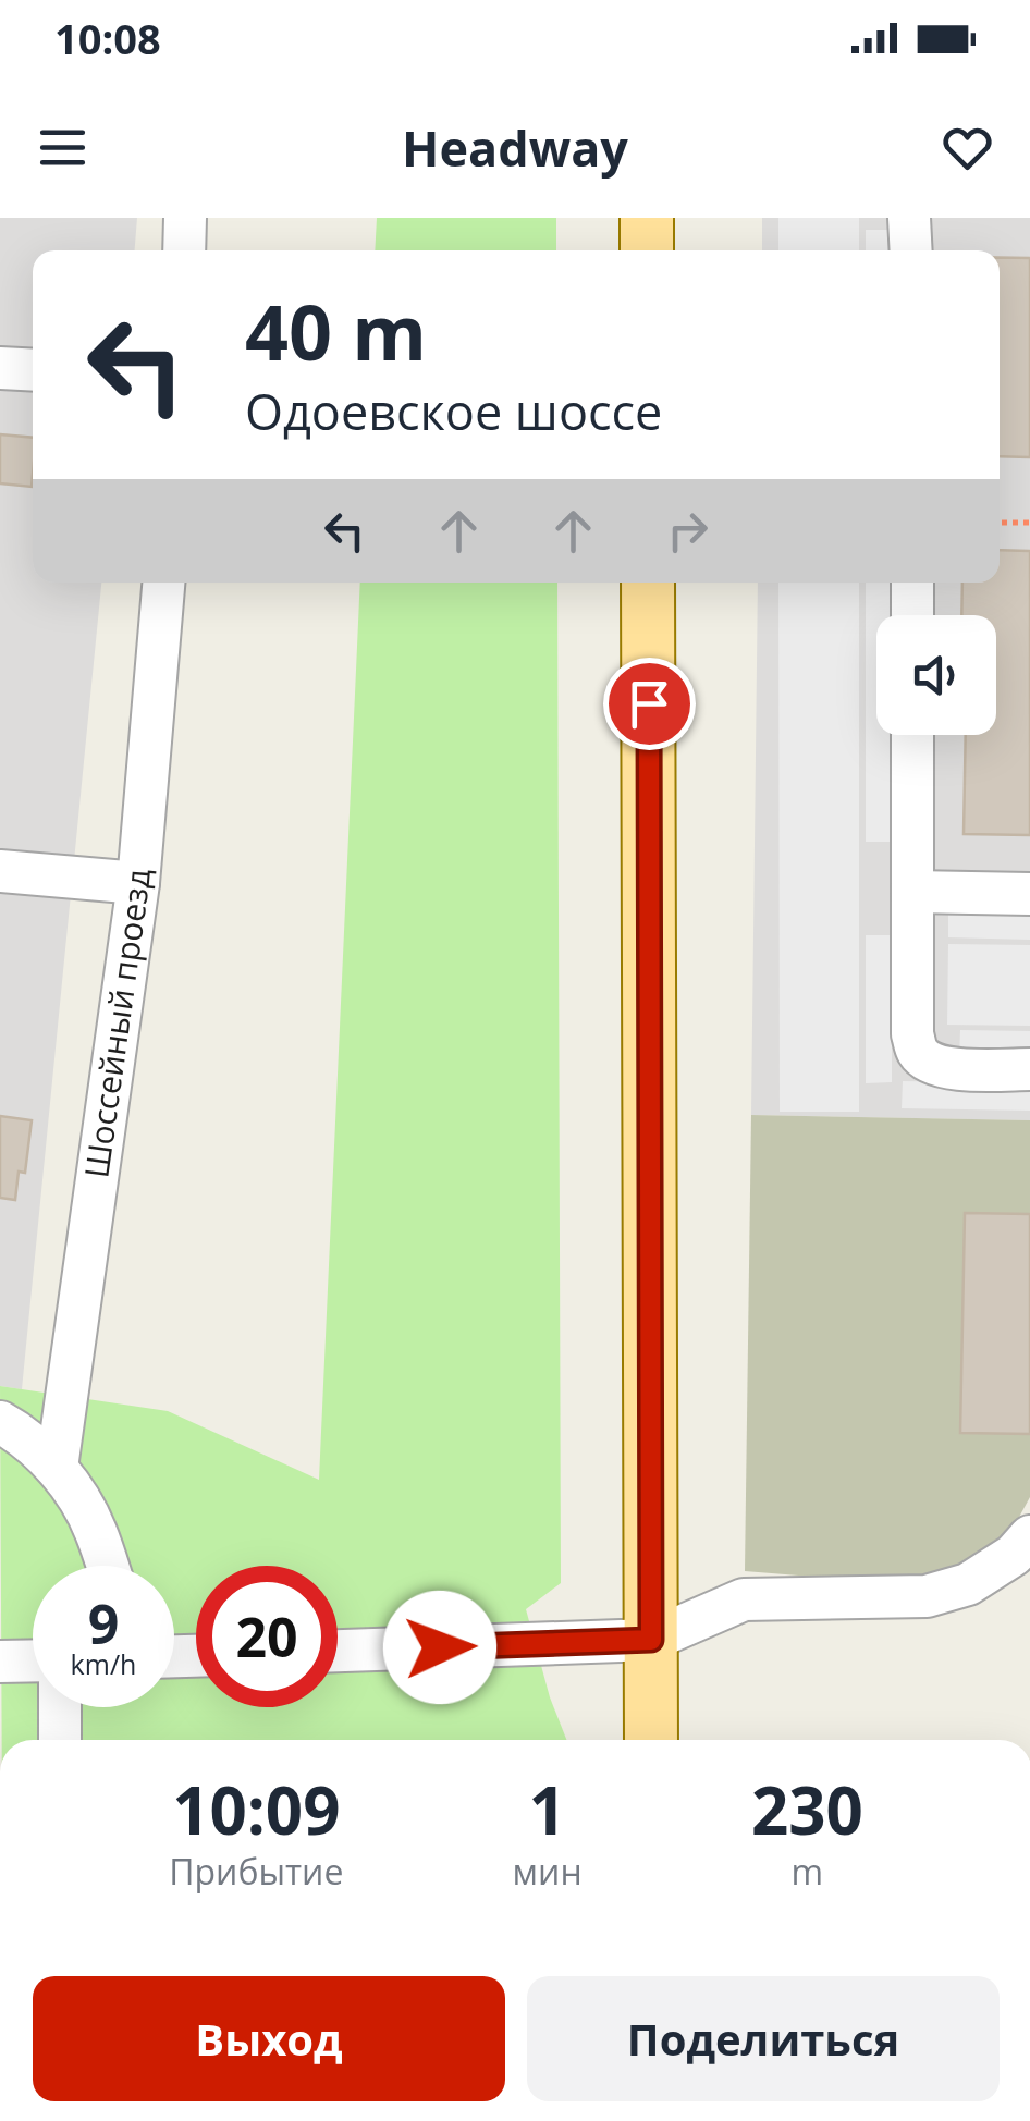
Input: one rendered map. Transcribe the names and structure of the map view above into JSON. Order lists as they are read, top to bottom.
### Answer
{
  "streets": {
    "street": ["Шоссейный проезд"]
  },
  "page": {
    "status": "10:08",
    "header": "Headway",
    "turn": ["40 m", "Одоевское шоссе"],
    "speed": "9 km/h",
    "limit": "20",
    "eta": [
      "10:09",
      "Прибытие",
      "1",
      "мин",
      "230",
      "m"
    ],
    "buttons": ["Выход", "Поделиться"]
  }
}
